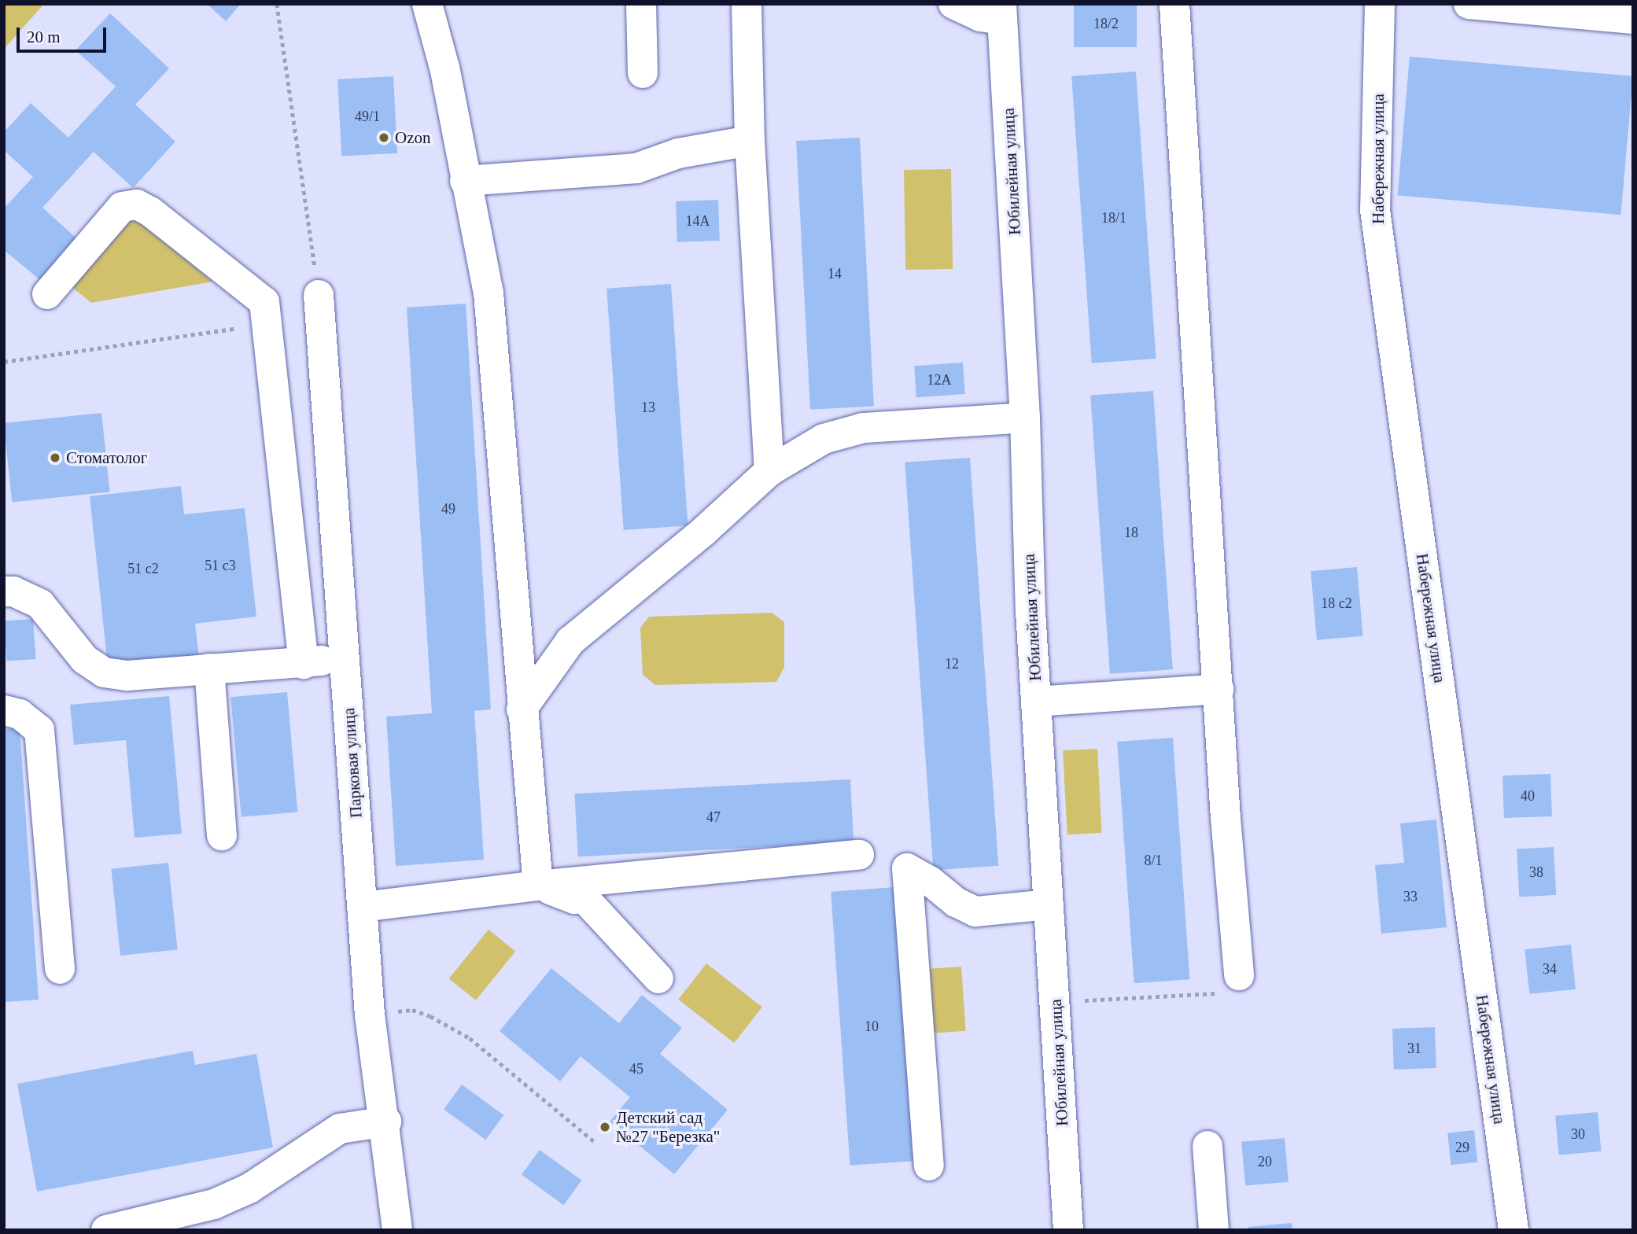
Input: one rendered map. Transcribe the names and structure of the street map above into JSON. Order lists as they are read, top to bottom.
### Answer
{
  "streets": {
    "street": ["Набережная улица", "Юбилейная улица", "Парковая улица"]
  },
  "places": ["Ozon", "Стоматолог", "Детский сад №27 \"Березка\""],
  "house_numbers": [
    "18/2",
    "49/1",
    "18/1",
    "14А",
    "14",
    "12А",
    "13",
    "49",
    "18",
    "51 с3",
    "51 с2",
    "18 с2",
    "12",
    "40",
    "47",
    "8/1",
    "38",
    "33",
    "34",
    "10",
    "31",
    "45",
    "30",
    "29",
    "20"
  ],
  "scale_bar": "20 m"
}
